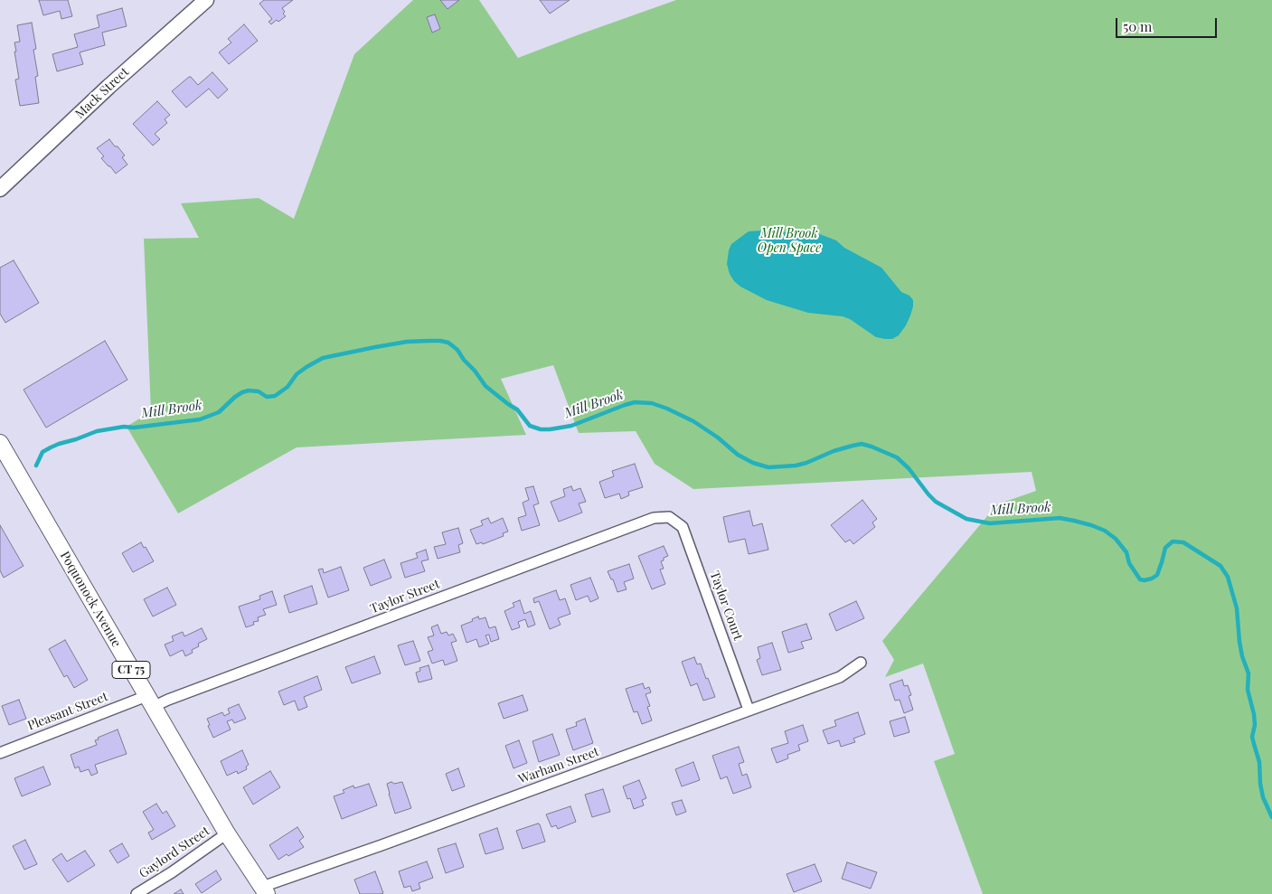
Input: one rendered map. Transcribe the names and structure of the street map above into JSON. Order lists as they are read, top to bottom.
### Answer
{
  "streets": {
    "main road": ["Poquonock Avenue", "CT 75"],
    "street": [
      "Mack Street",
      "Taylor Street",
      "Taylor Court",
      "Pleasant Street",
      "Warham Street",
      "Gaylord Street"
    ]
  },
  "crossings": [
    ["Taylor Street", "Poquonock Avenue"],
    ["Taylor Street", "Taylor Court"],
    ["Taylor Street", "Pleasant Street"],
    ["Poquonock Avenue", "Pleasant Street"],
    ["Poquonock Avenue", "Warham Street"],
    ["Poquonock Avenue", "Gaylord Street"],
    ["Taylor Court", "Warham Street"]
  ],
  "water": ["Mill Brook"],
  "parks": ["Mill Brook Open Space"],
  "scale_bar": "50 m"
}
